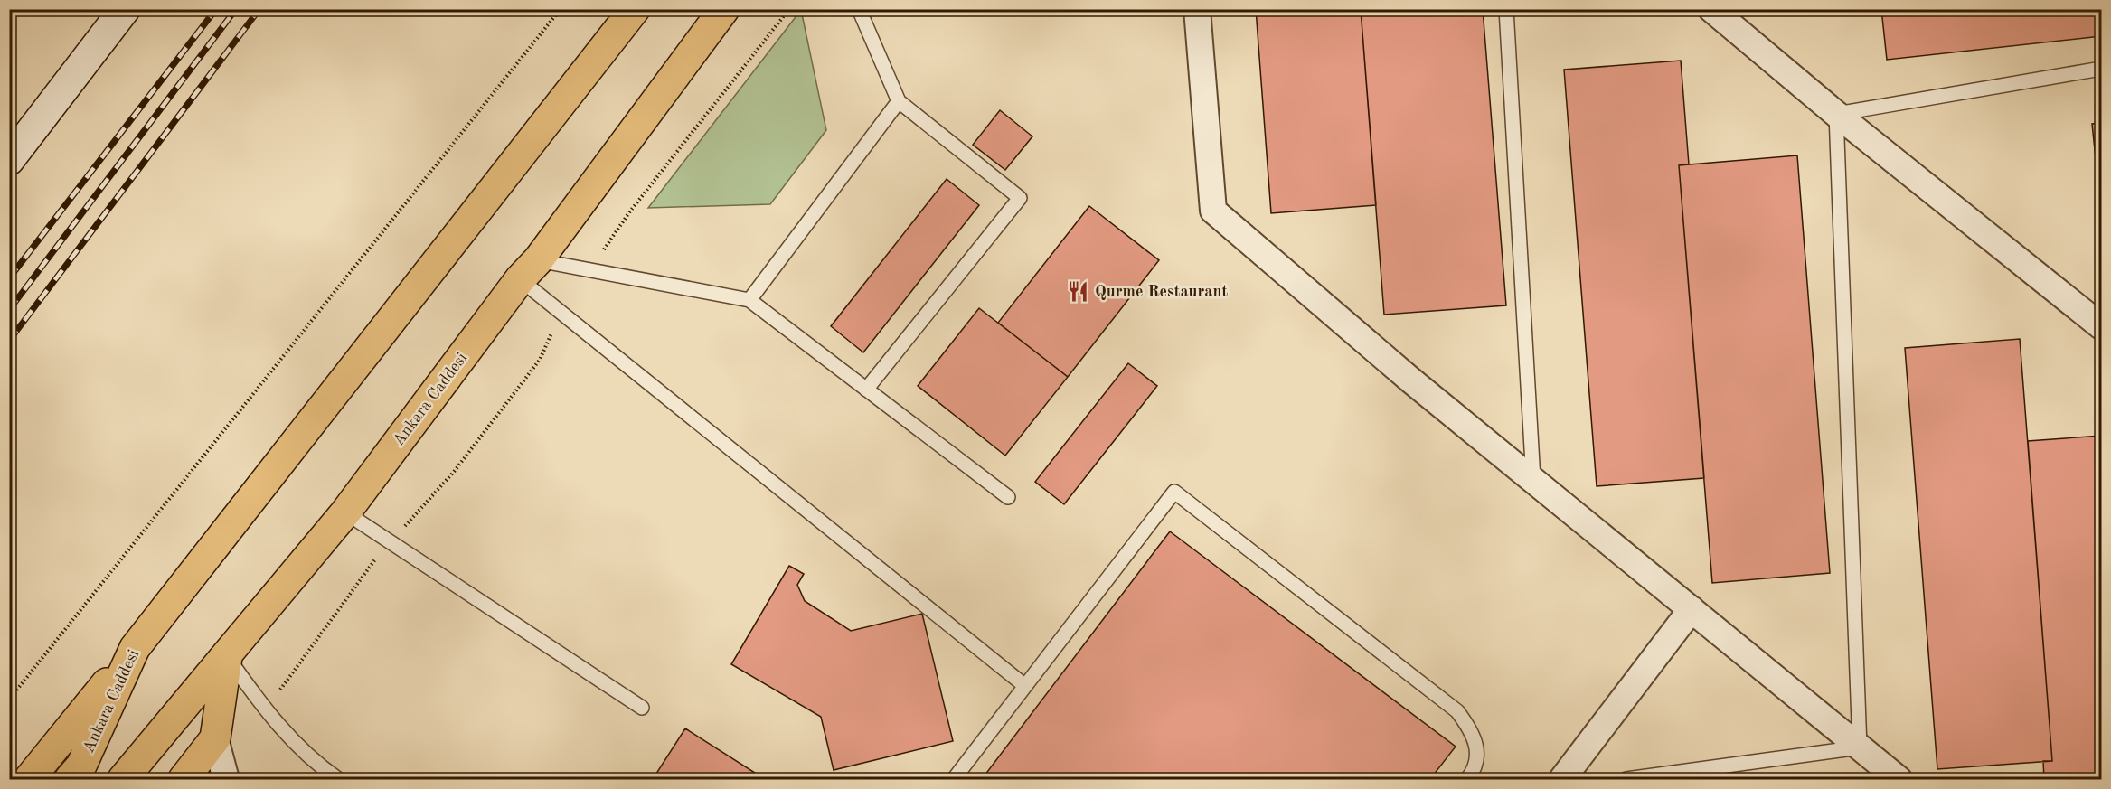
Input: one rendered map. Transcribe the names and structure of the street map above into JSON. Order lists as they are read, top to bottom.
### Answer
{
  "streets": {
    "highway": ["Ankara Caddesi"]
  },
  "places": {
    "restaurant": ["Qurme Restaurant"]
  }
}
